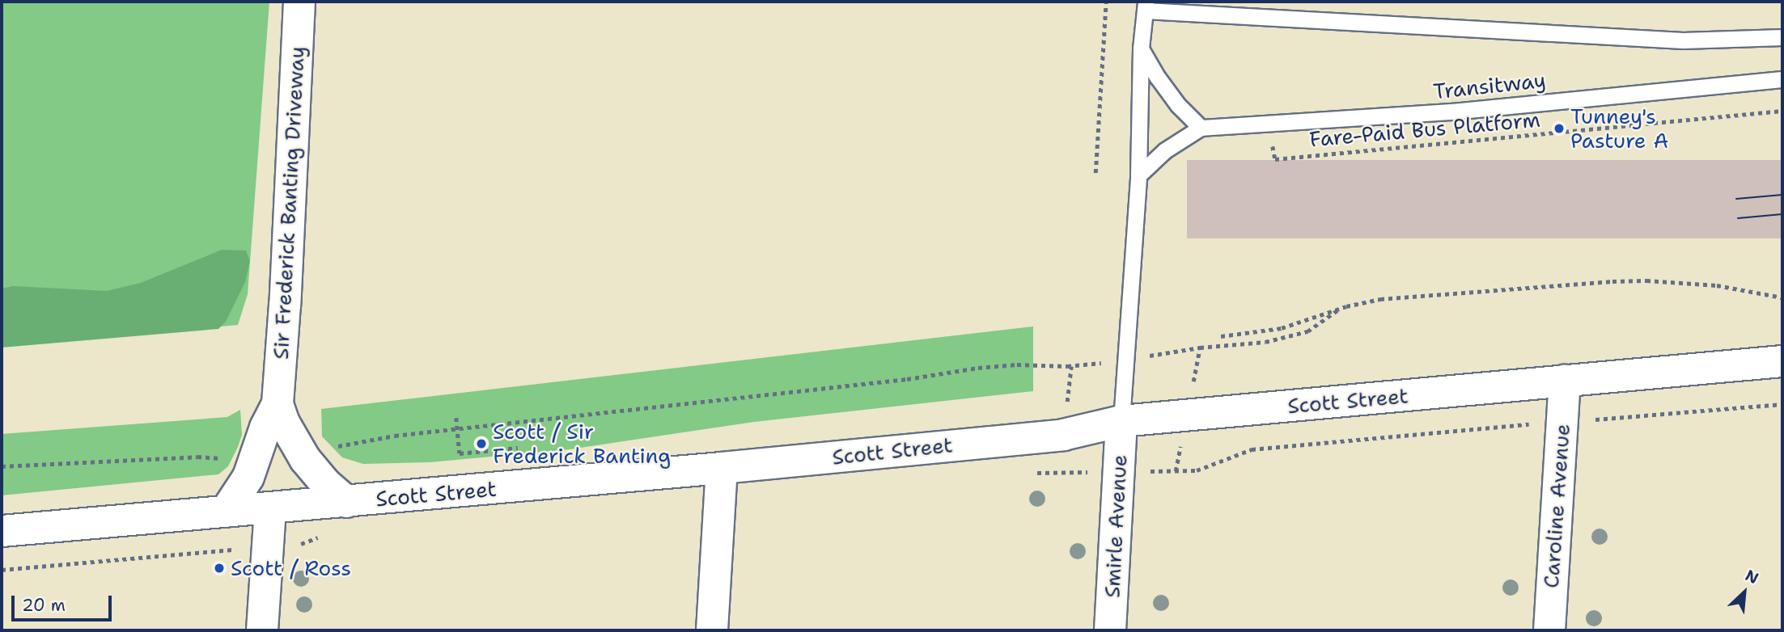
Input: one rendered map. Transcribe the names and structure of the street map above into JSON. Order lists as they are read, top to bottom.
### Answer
{
  "streets": {
    "main road": [
      "Sir Frederick Banting Driveway",
      "Scott Street",
      "Caroline Avenue",
      "Smirle Avenue"
    ],
    "lane": ["Transitway"],
    "path": ["Fare-Paid Bus Platform"]
  },
  "crossings": [
    ["Sir Frederick Banting Driveway", "Scott Street"],
    ["Scott Street", "Caroline Avenue"],
    ["Scott Street", "Smirle Avenue"]
  ],
  "places": ["Tunney's Pasture A", "Scott / Sir Frederick Banting", "Scott / Ross"],
  "scale_bar": "20 m",
  "north": "top right"
}
